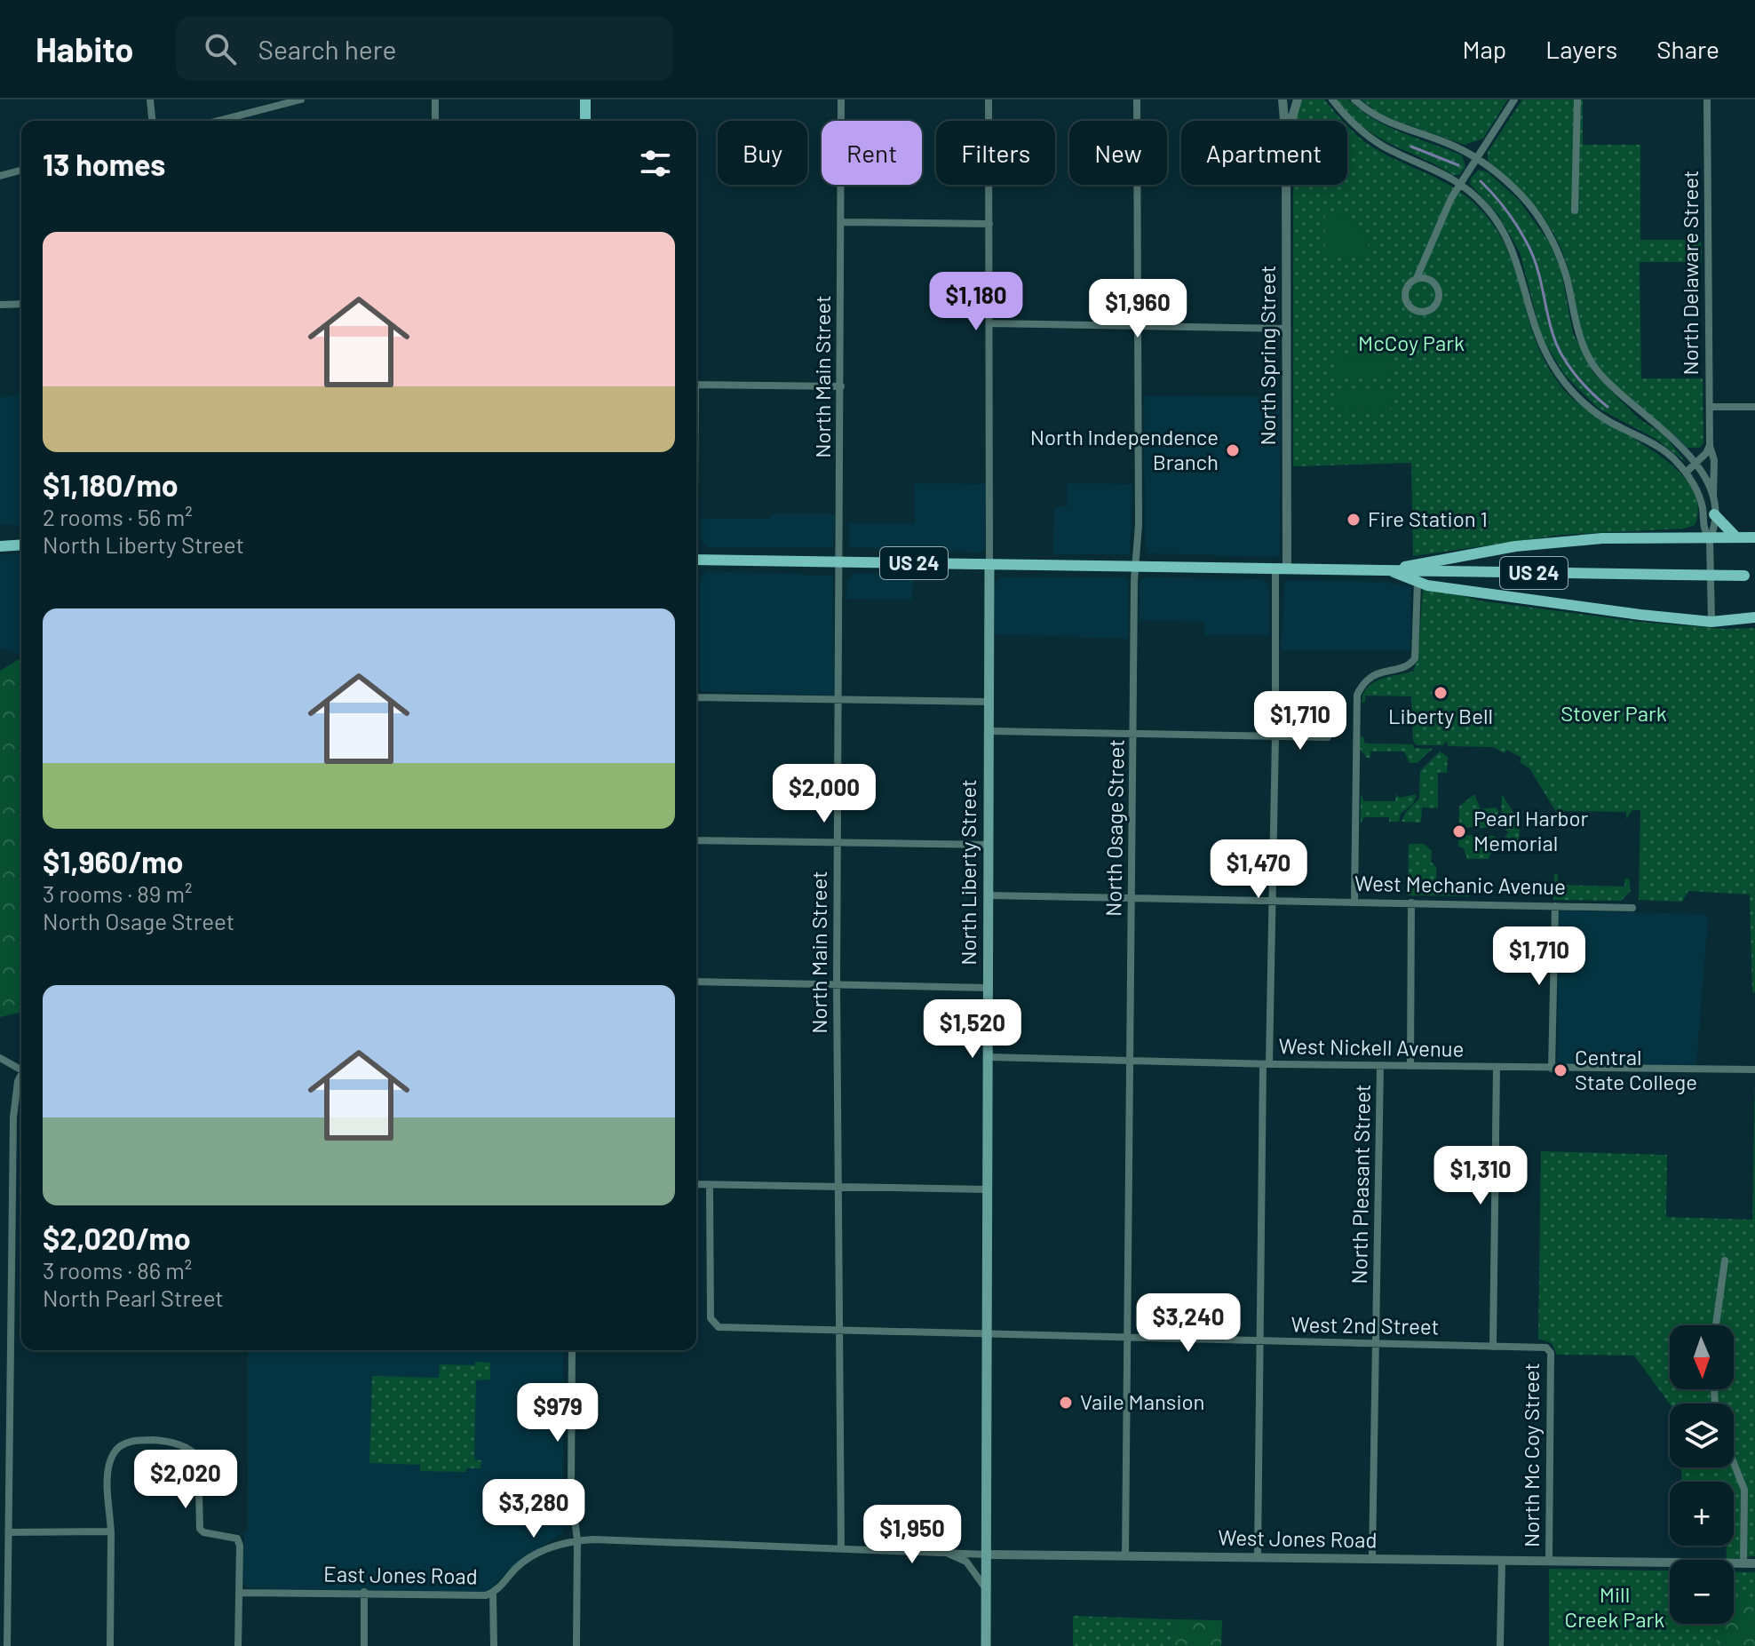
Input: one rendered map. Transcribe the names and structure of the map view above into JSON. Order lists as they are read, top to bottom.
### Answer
{
  "streets": {
    "main road": ["US 24", "North Liberty Street"],
    "street": [
      "North Delaware Street",
      "North Spring Street",
      "North Main Street",
      "North Osage Street",
      "West Mechanic Avenue",
      "West Nickell Avenue",
      "North Pleasant Street",
      "West 2nd Street",
      "North Mc Coy Street",
      "West Jones Road",
      "East Jones Road"
    ]
  },
  "crossings": [
    ["North Spring Street", "US 24"],
    ["North Spring Street", "West Mechanic Avenue"],
    ["North Spring Street", "West Nickell Avenue"],
    ["North Spring Street", "West 2nd Street"],
    ["North Spring Street", "West Jones Road"],
    ["North Main Street", "US 24"],
    ["North Main Street", "West 2nd Street"],
    ["North Main Street", "West Jones Road"],
    ["North Main Street", "East Jones Road"],
    ["US 24", "North Osage Street"],
    ["US 24", "North Liberty Street"],
    ["North Osage Street", "West Mechanic Avenue"],
    ["North Osage Street", "West Nickell Avenue"],
    ["North Osage Street", "West 2nd Street"],
    ["North Osage Street", "West Jones Road"],
    ["North Liberty Street", "West Mechanic Avenue"],
    ["North Liberty Street", "West Nickell Avenue"],
    ["North Liberty Street", "West 2nd Street"],
    ["North Liberty Street", "West Jones Road"],
    ["West Nickell Avenue", "North Pleasant Street"],
    ["West Nickell Avenue", "North Mc Coy Street"],
    ["North Pleasant Street", "West 2nd Street"],
    ["North Pleasant Street", "West Jones Road"],
    ["West 2nd Street", "North Mc Coy Street"],
    ["North Mc Coy Street", "West Jones Road"],
    ["West Jones Road", "East Jones Road"]
  ],
  "parks": ["McCoy Park", "Stover Park", "Mill Creek Park"],
  "places": [
    "North Independence Branch",
    "Fire Station 1",
    "Liberty Bell",
    "Pearl Harbor Memorial",
    "Central State College",
    "Vaile Mansion"
  ],
  "north": "bottom",
  "page": {
    "header": "Habito",
    "search": "Search here",
    "nav": ["Map", "Layers", "Share"],
    "chip": [
      "Buy",
      "Rent",
      "Filters",
      "New",
      "Apartment"
    ],
    "heading": "13 homes",
    "list": [
      {
        "name": "$1,180/mo",
        "note": "2 rooms · 56 m² · North Liberty Street"
      },
      {
        "name": "$1,960/mo",
        "note": "3 rooms · 89 m² · North Osage Street"
      },
      {
        "name": "$2,020/mo",
        "note": "3 rooms · 86 m² · North Pearl Street"
      }
    ],
    "price": [
      "$1,180",
      "$1,960",
      "$1,710",
      "$2,000",
      "$1,470",
      "$1,710",
      "$1,520",
      "$1,310",
      "$3,240",
      "$979",
      "$2,020",
      "$3,280",
      "$1,950"
    ],
    "map_buttons": ["+", "−"]
  }
}
